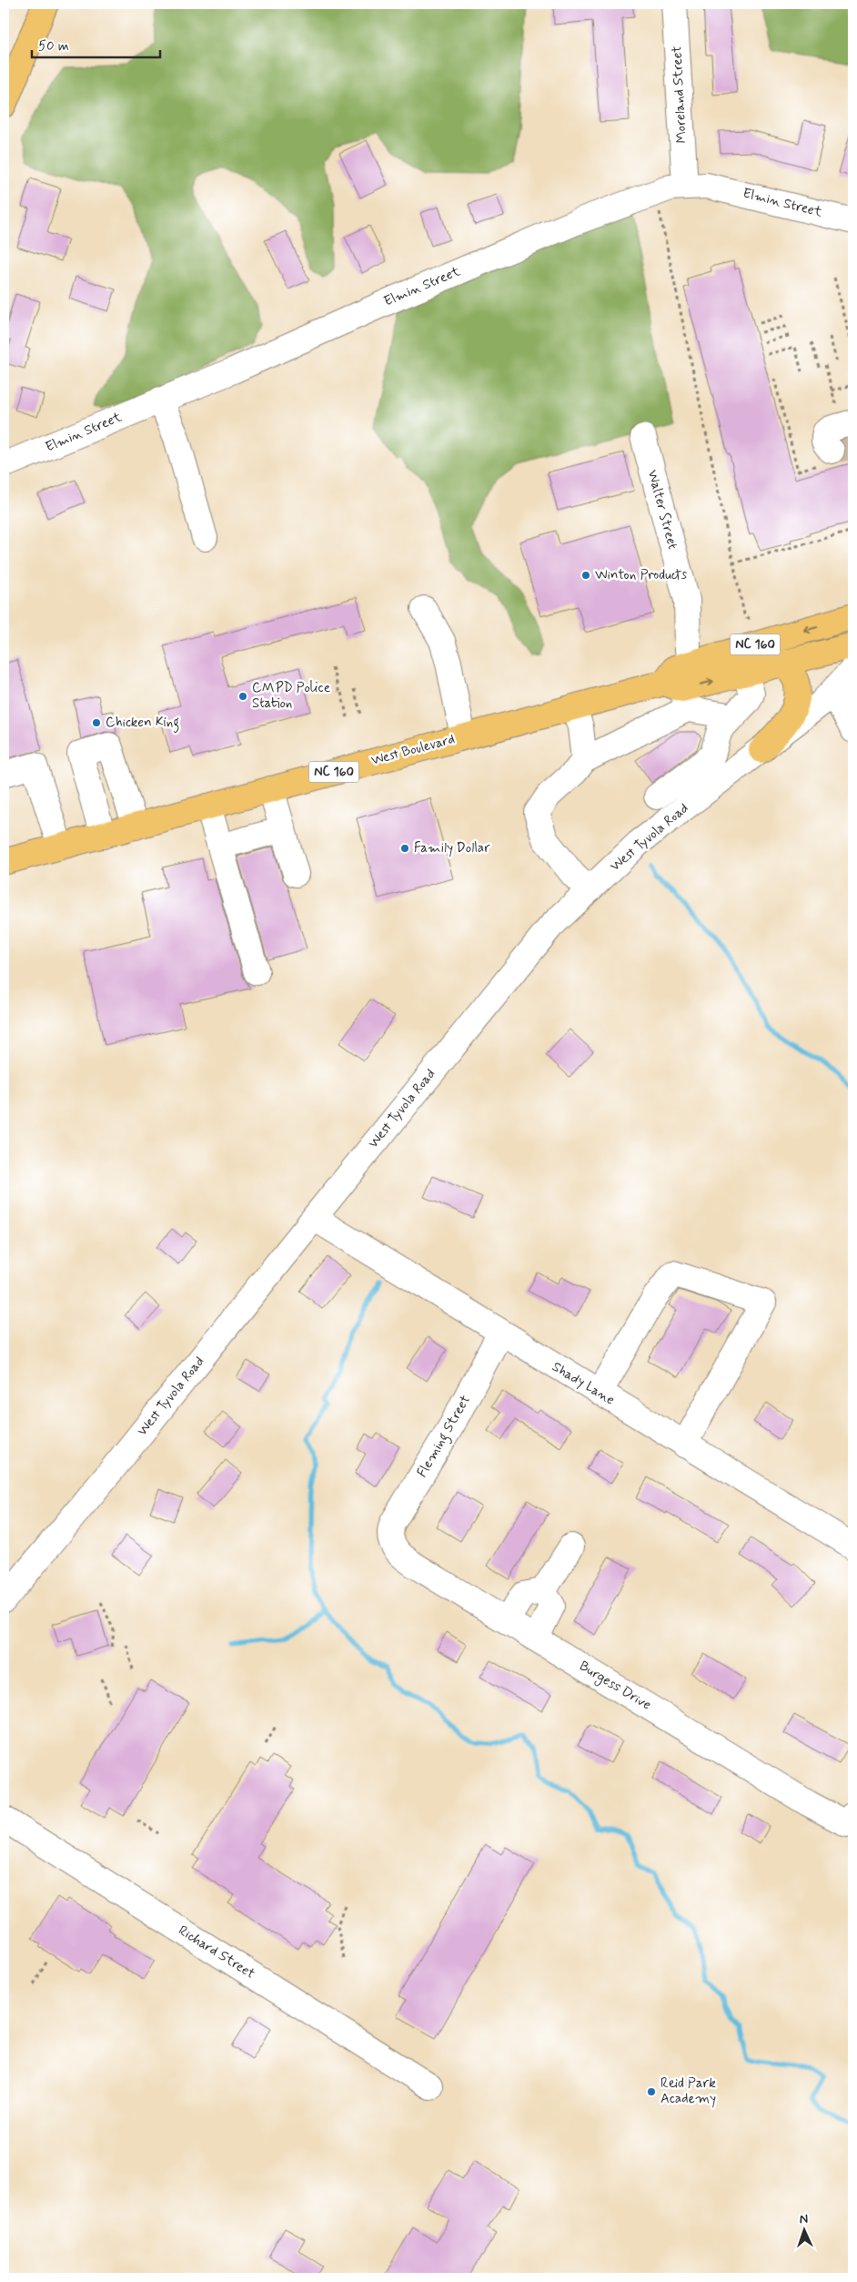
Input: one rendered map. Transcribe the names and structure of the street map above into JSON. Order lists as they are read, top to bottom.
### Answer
{
  "streets": {
    "main road": ["NC 160", "West Boulevard"],
    "street": [
      "Moreland Street",
      "Elmin Street",
      "Walter Street",
      "West Tyvola Road",
      "Shady Lane",
      "Fleming Street",
      "Burgess Drive",
      "Richard Street"
    ]
  },
  "crossings": [
    ["Moreland Street", "Elmin Street"],
    ["Walter Street", "NC 160"],
    ["NC 160", "West Boulevard"],
    ["West Tyvola Road", "Shady Lane"],
    ["Shady Lane", "Fleming Street"],
    ["Fleming Street", "Burgess Drive"]
  ],
  "places": [
    "Winton Products",
    "CMPD Police Station",
    "Chicken King",
    "Family Dollar",
    "Reid Park Academy"
  ],
  "scale_bar": "50 m",
  "north": "top"
}
